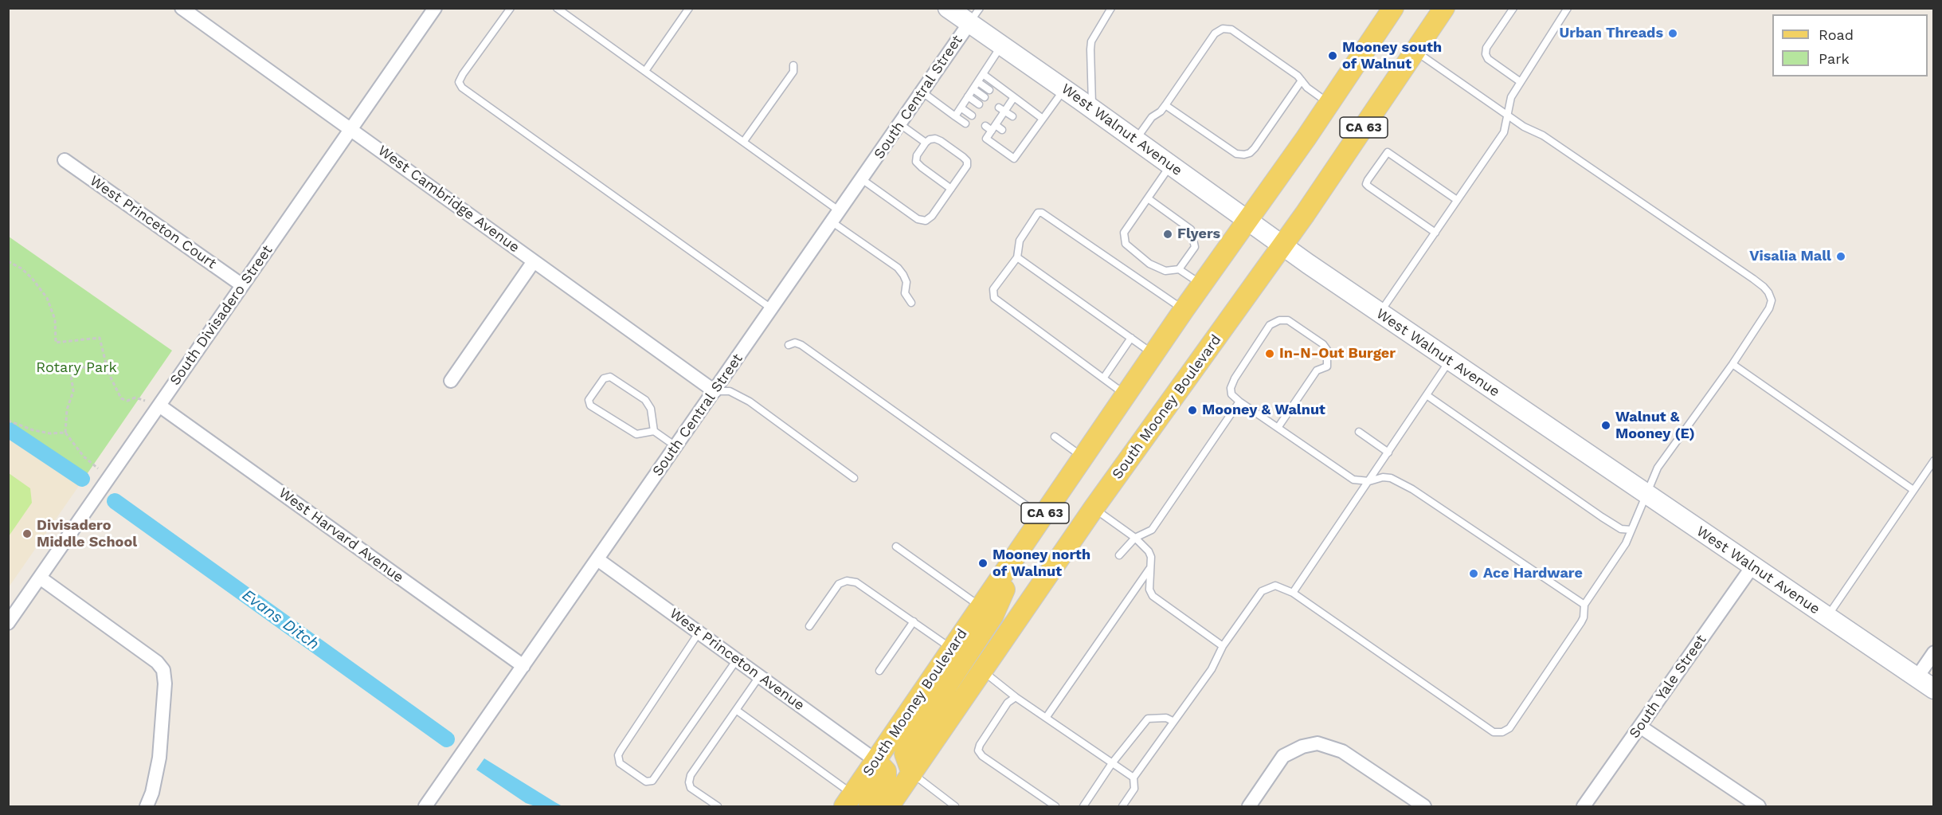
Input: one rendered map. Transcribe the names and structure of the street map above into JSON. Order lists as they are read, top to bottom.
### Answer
{
  "streets": {
    "main road": ["CA 63", "West Walnut Avenue", "South Mooney Boulevard"],
    "street": [
      "South Central Street",
      "West Cambridge Avenue",
      "West Princeton Court",
      "South Divisadero Street",
      "West Harvard Avenue",
      "West Princeton Avenue",
      "South Yale Street"
    ]
  },
  "crossings": [
    ["South Central Street", "West Walnut Avenue"],
    ["South Central Street", "West Cambridge Avenue"],
    ["South Central Street", "West Harvard Avenue"],
    ["South Central Street", "West Princeton Avenue"],
    ["CA 63", "West Walnut Avenue"],
    ["West Walnut Avenue", "South Mooney Boulevard"],
    ["West Walnut Avenue", "South Yale Street"],
    ["West Cambridge Avenue", "South Divisadero Street"],
    ["West Princeton Court", "South Divisadero Street"],
    ["South Divisadero Street", "West Harvard Avenue"],
    ["South Mooney Boulevard", "West Princeton Avenue"]
  ],
  "water": ["Evans Ditch"],
  "parks": ["Rotary Park"],
  "places": [
    "Urban Threads",
    "Mooney south of Walnut",
    "Flyers",
    "Visalia Mall",
    "In-N-Out Burger",
    "Mooney & Walnut",
    "Walnut & Mooney (E)",
    "Divisadero Middle School",
    "Mooney north of Walnut",
    "Ace Hardware"
  ],
  "legend": ["Road", "Park"]
}
